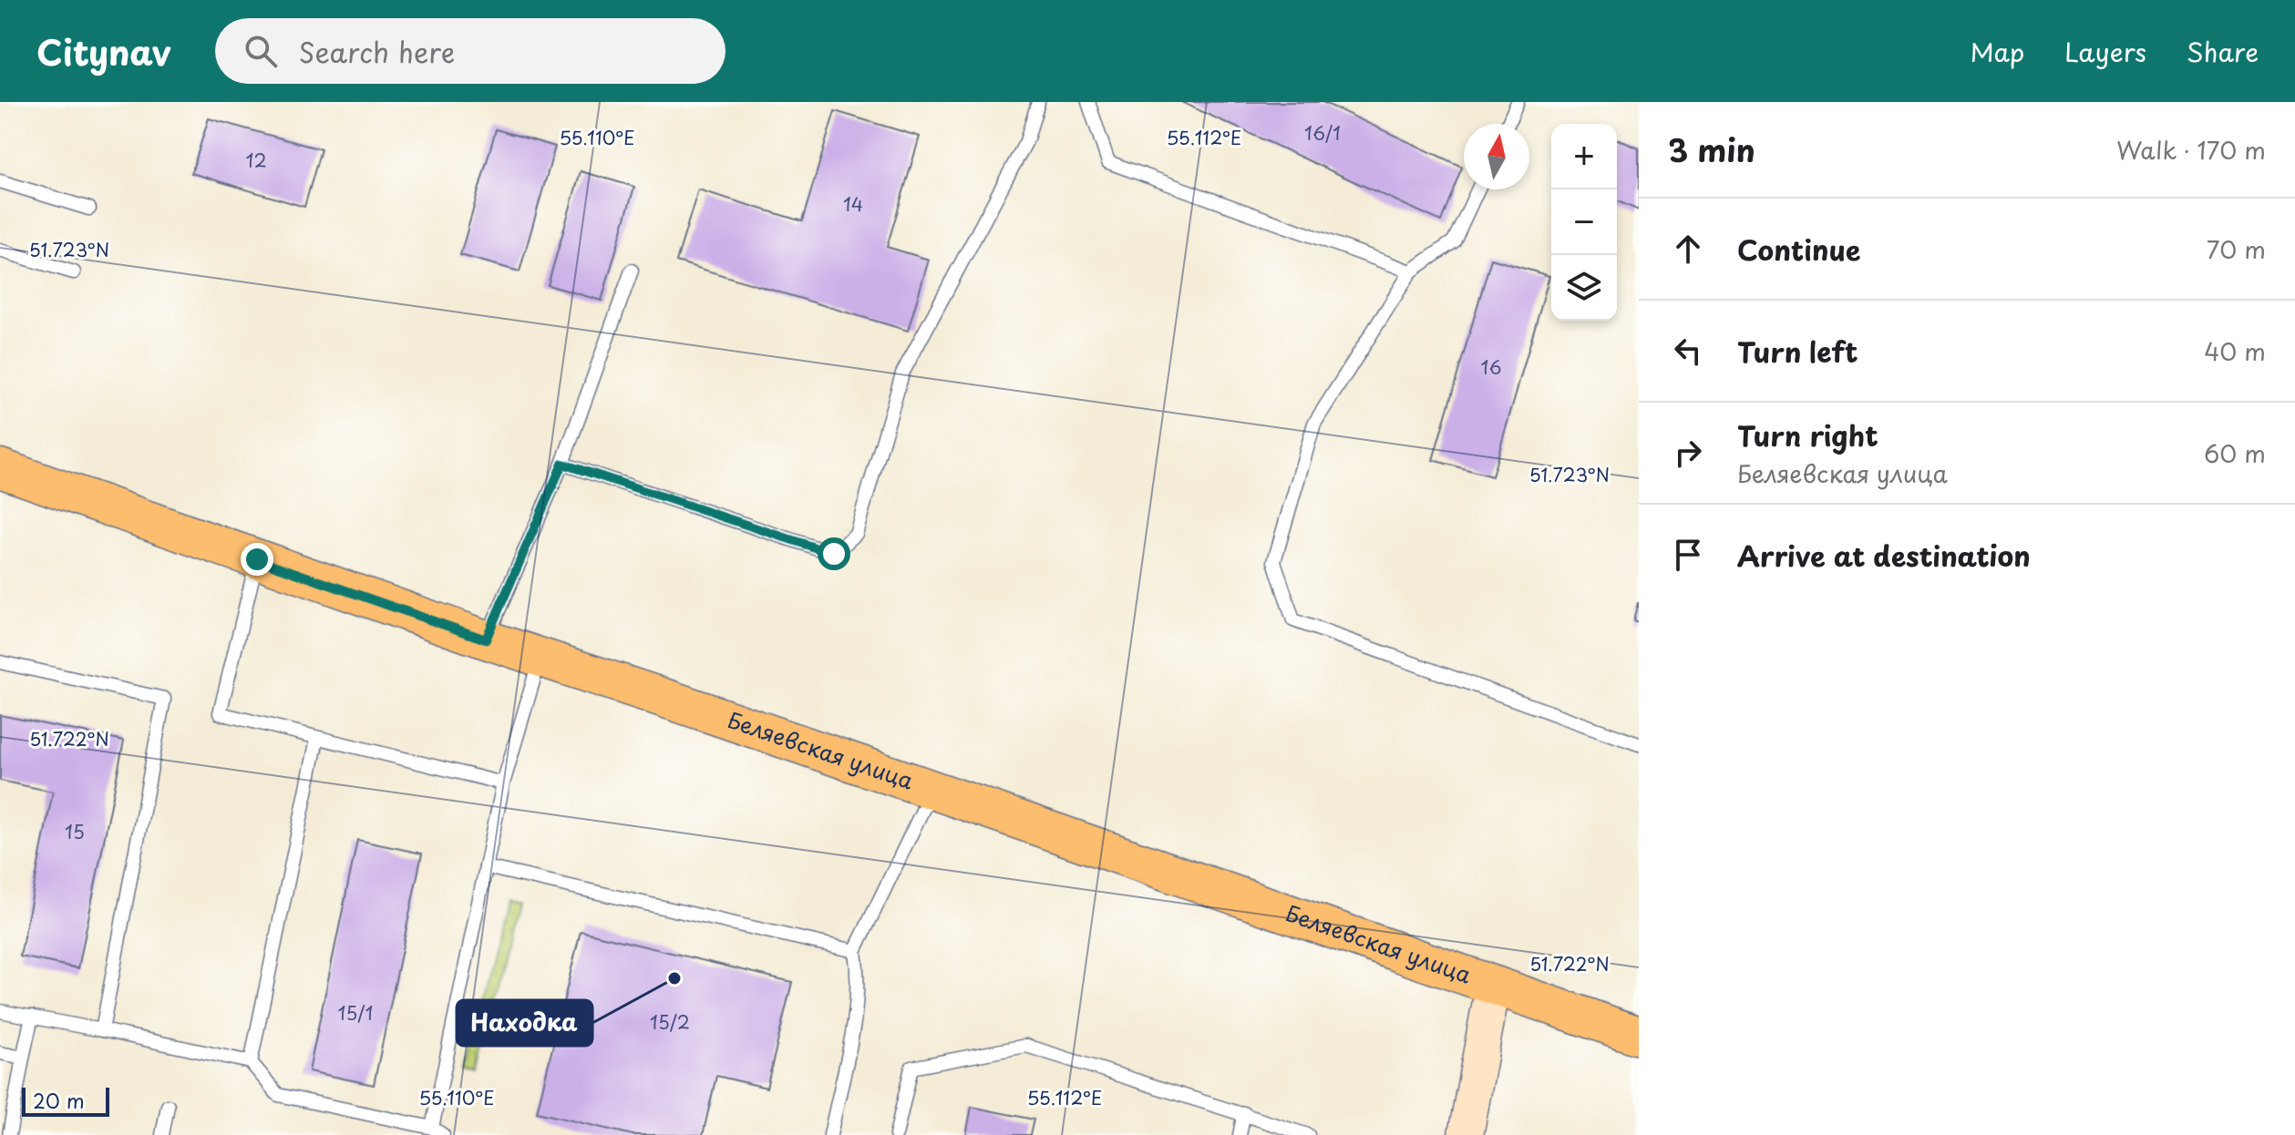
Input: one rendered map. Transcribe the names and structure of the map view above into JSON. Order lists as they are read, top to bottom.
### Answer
{
  "streets": {
    "main road": ["Беляевская улица"]
  },
  "places": ["Находка"],
  "house_numbers": [
    "16/1",
    "12",
    "14",
    "16",
    "15",
    "15/1",
    "15/2"
  ],
  "scale_bar": "20 m",
  "north": "top",
  "page": {
    "header": "Citynav",
    "search": "Search here",
    "nav": ["Map", "Layers", "Share"],
    "heading": ["3 min", "Walk · 170 m"],
    "map_buttons": ["+", "−"],
    "list": [
      ["Continue", "70 m"],
      ["Turn left", "40 m"],
      ["Turn right", "Беляевская улица", "60 m"],
      "Arrive at destination"
    ],
    "scale": "20 m"
  },
  "coordinates": [
    "55.110°E",
    "55.112°E",
    "51.723°N",
    "51.722°N"
  ]
}
